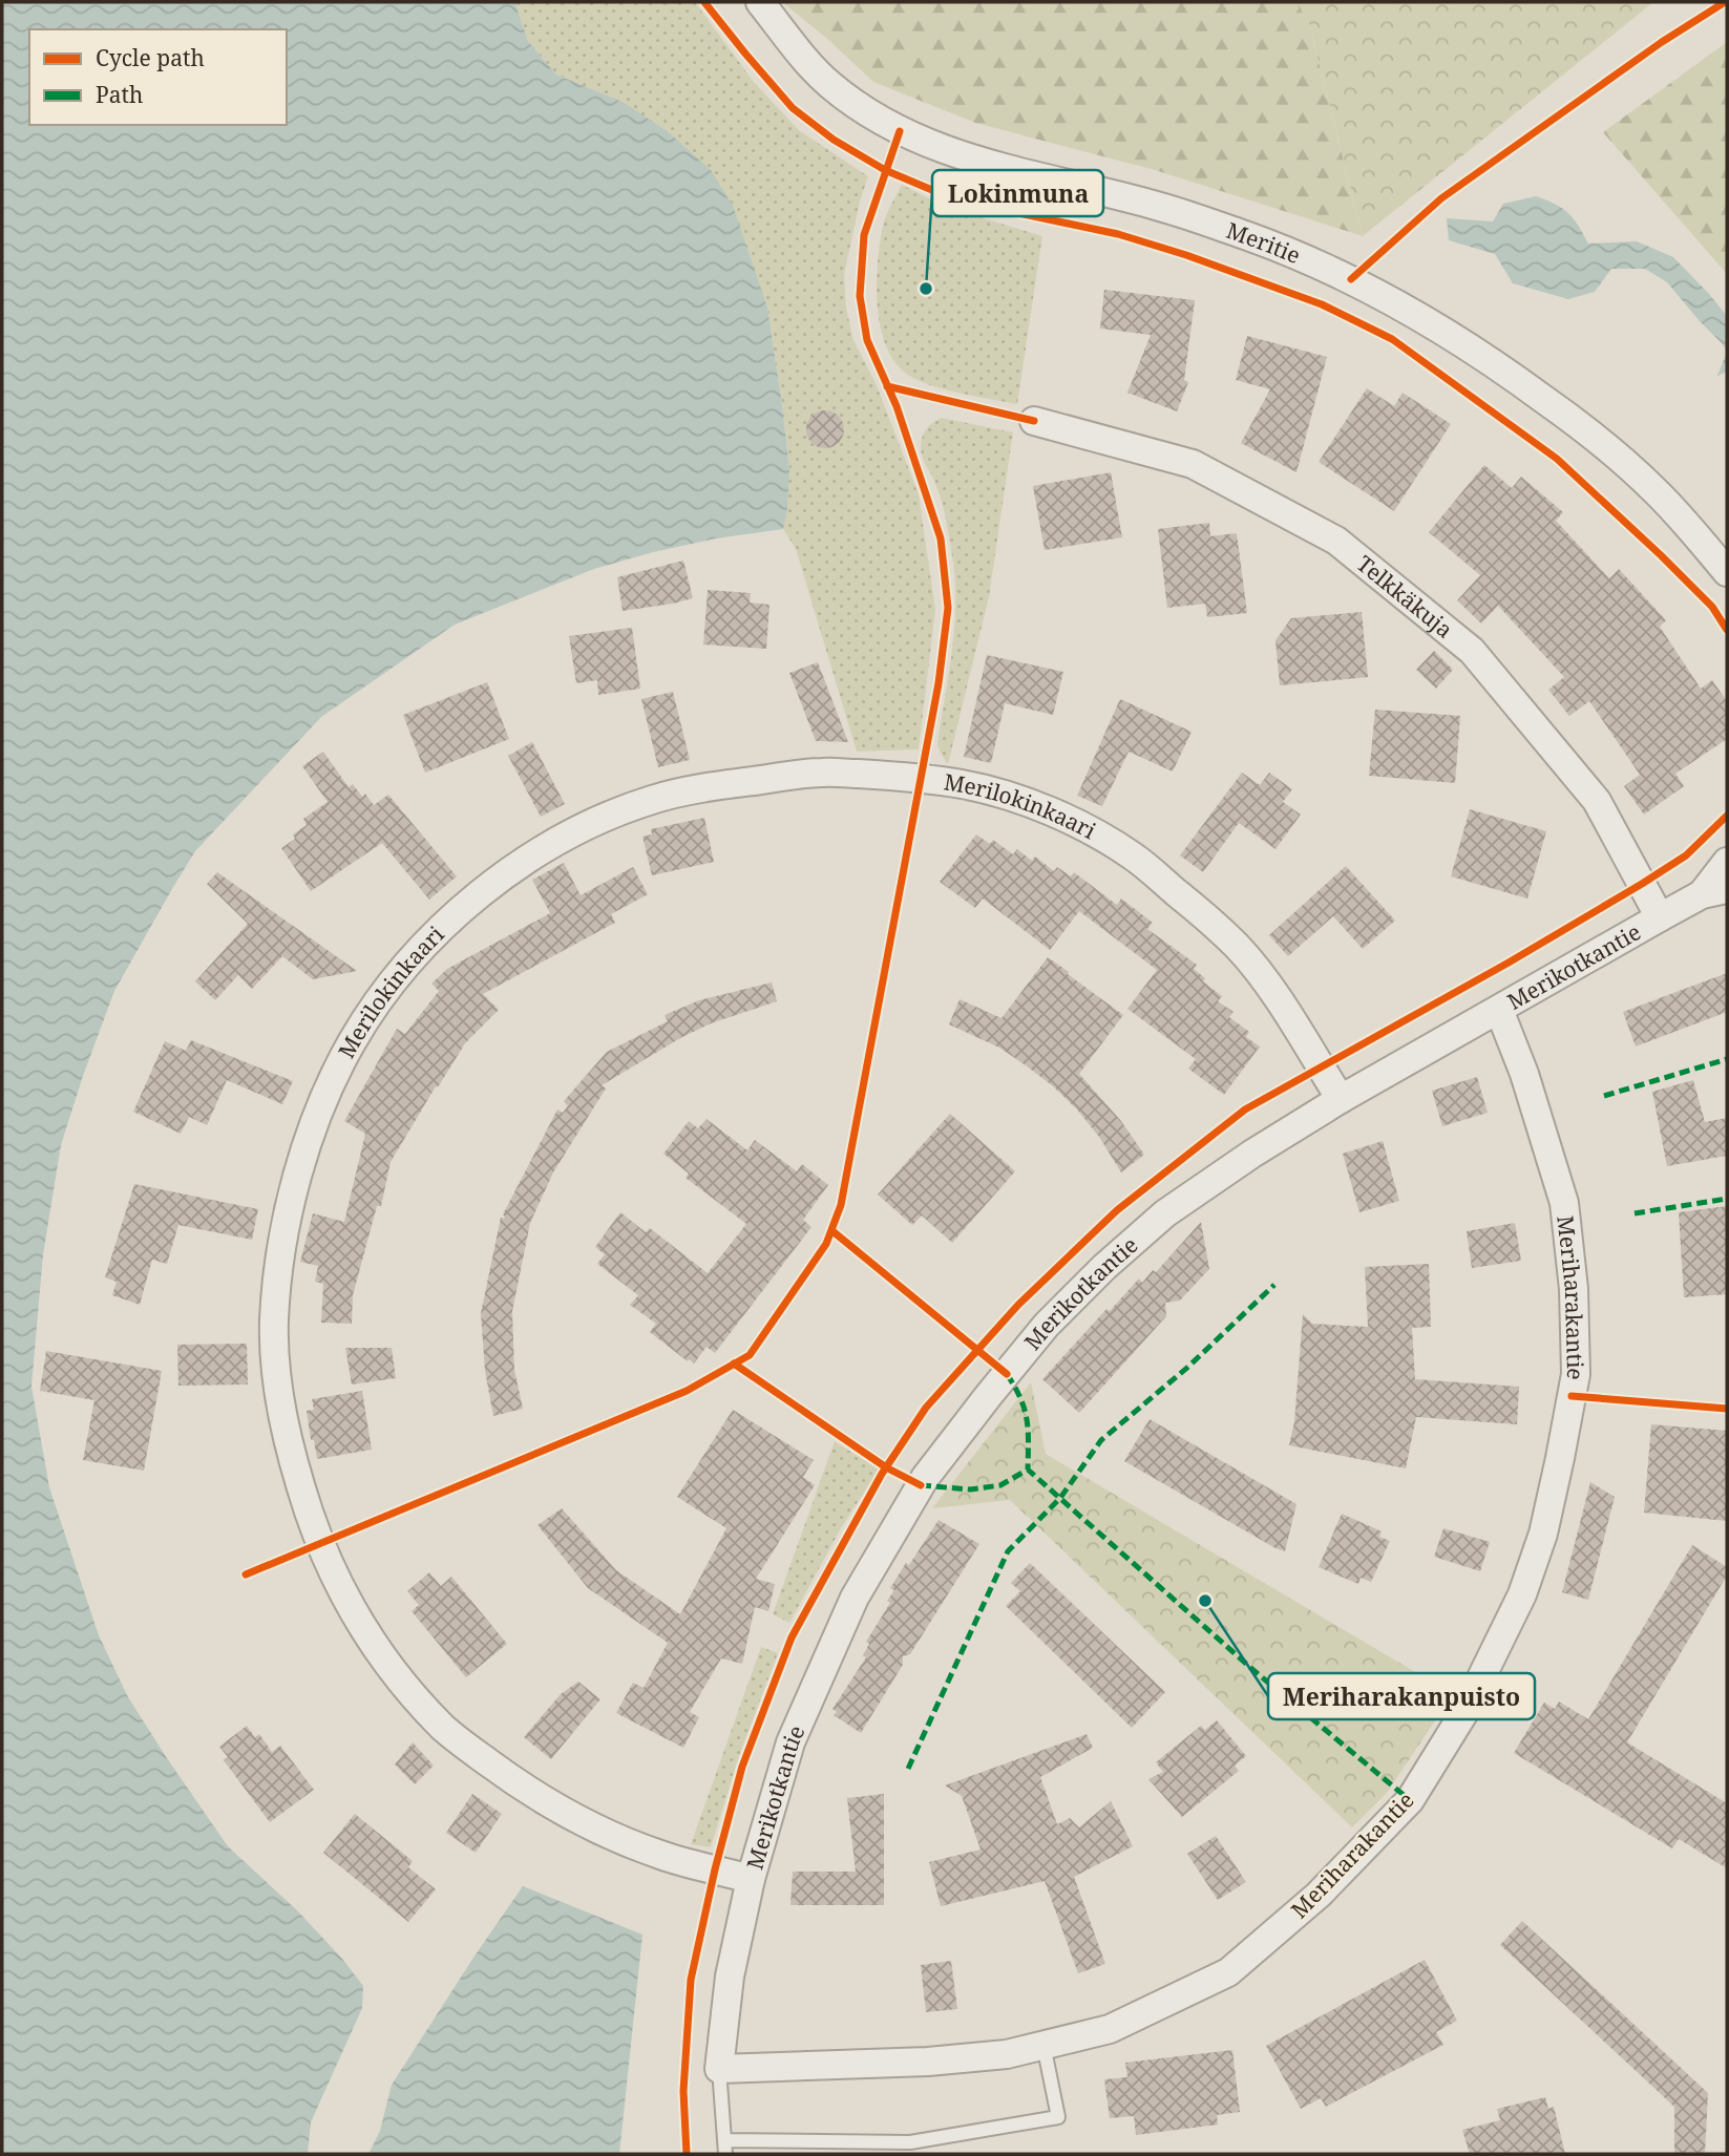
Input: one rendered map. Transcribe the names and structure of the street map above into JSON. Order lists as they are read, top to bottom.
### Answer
{
  "streets": {
    "street": [
      "Meritie",
      "Telkkäkuja",
      "Merilokinkaari",
      "Merikotkantie",
      "Meriharakantie"
    ]
  },
  "crossings": [
    ["Telkkäkuja", "Merikotkantie"],
    ["Merilokinkaari", "Merikotkantie"],
    ["Merikotkantie", "Meriharakantie"]
  ],
  "places": ["Lokinmuna", "Meriharakanpuisto"],
  "legend": ["Cycle path", "Path"]
}
